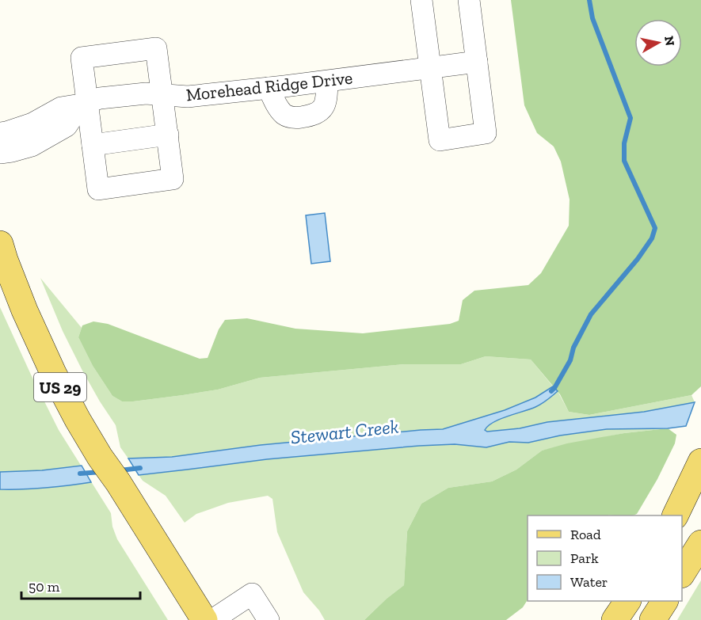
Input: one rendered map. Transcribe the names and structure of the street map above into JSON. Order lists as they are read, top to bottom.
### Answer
{
  "streets": {
    "main road": ["US 29"],
    "street": ["Morehead Ridge Drive"]
  },
  "water": ["Stewart Creek"],
  "legend": ["Road", "Park", "Water"],
  "scale_bar": "50 m",
  "north": "right"
}
